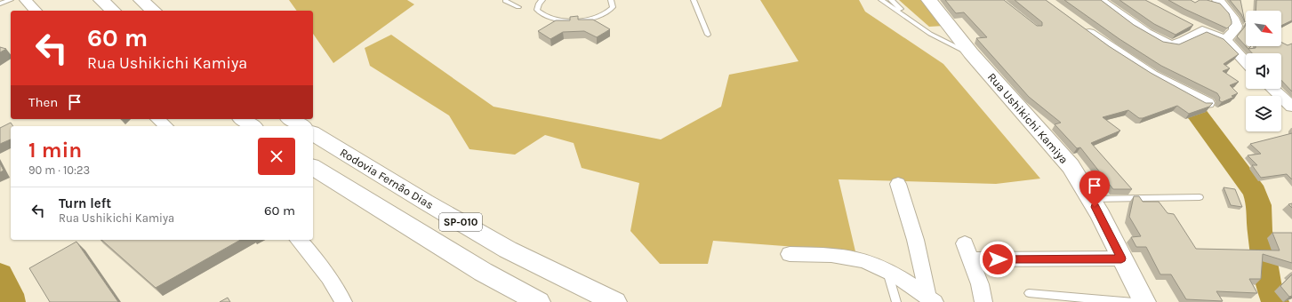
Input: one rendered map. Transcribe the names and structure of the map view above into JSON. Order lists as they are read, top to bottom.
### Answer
{
  "streets": {
    "main road": ["Rua Ushikichi Kamiya", "Rodovia Fernão Dias", "SP-010"]
  },
  "north": "bottom right",
  "page": {
    "turn": ["60 m", "Rua Ushikichi Kamiya"],
    "then": "Then",
    "heading": ["1 min", "90 m · 10:23"],
    "list": [
      {
        "name": "Turn left",
        "note": "Rua Ushikichi Kamiya",
        "value": "60 m"
      }
    ]
  }
}
